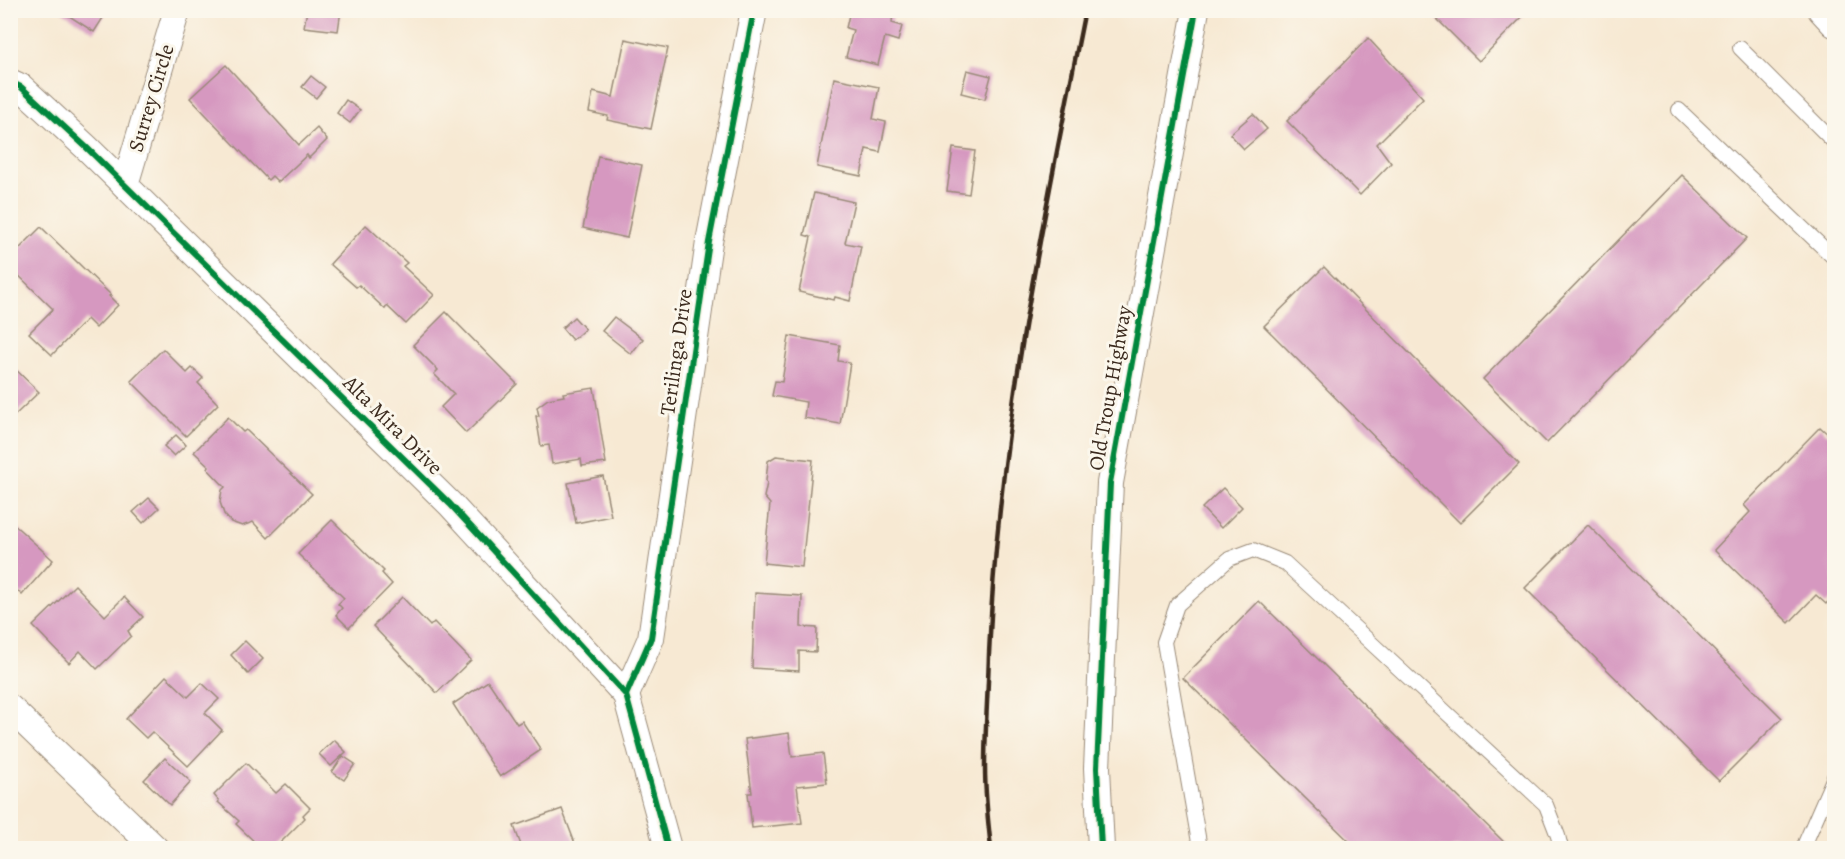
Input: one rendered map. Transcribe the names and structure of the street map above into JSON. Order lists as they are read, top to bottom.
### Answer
{
  "streets": {
    "street": [
      "Surrey Circle",
      "Terilinga Drive",
      "Old Troup Highway",
      "Alta Mira Drive"
    ]
  },
  "crossings": [
    ["Surrey Circle", "Alta Mira Drive"],
    ["Terilinga Drive", "Alta Mira Drive"]
  ]
}
